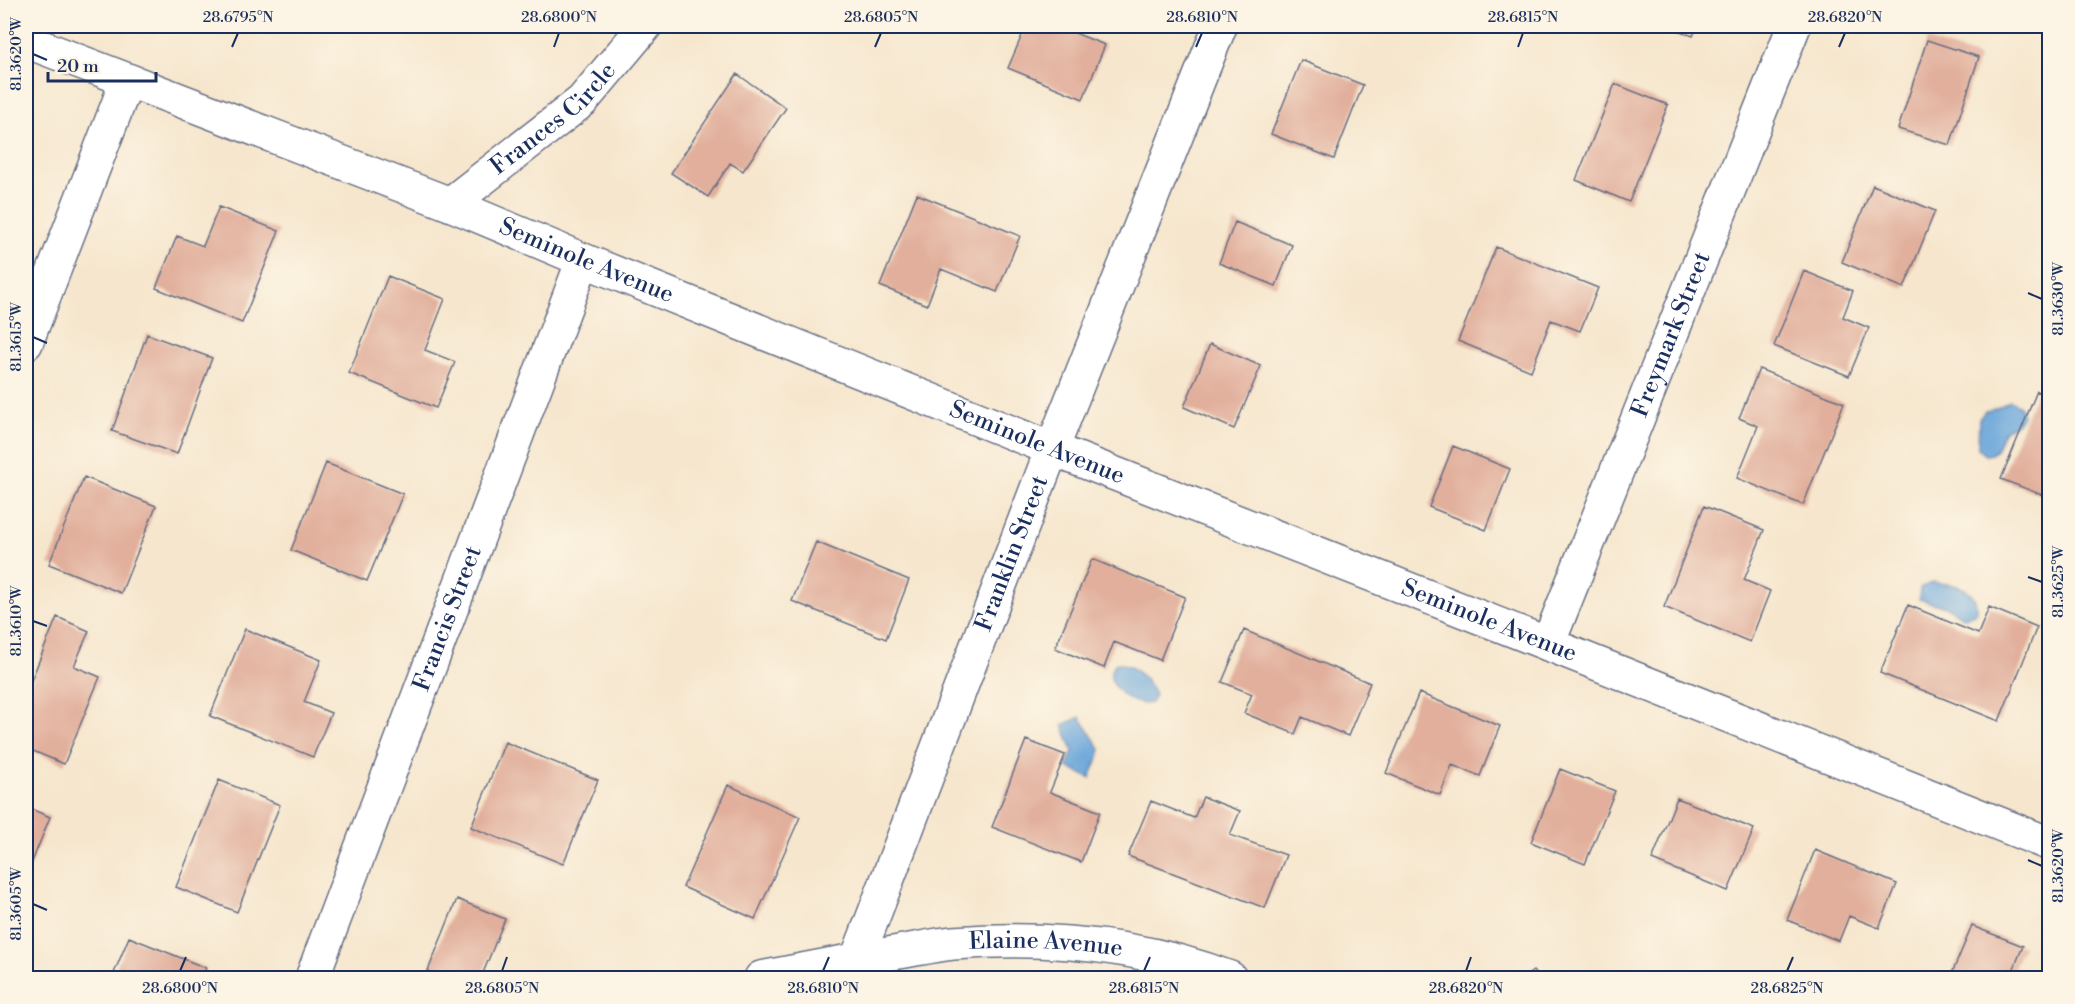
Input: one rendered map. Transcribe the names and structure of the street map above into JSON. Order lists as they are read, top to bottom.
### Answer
{
  "streets": {
    "street": [
      "Frances Circle",
      "Seminole Avenue",
      "Freymark Street",
      "Franklin Street",
      "Francis Street",
      "Elaine Avenue"
    ]
  },
  "crossings": [
    ["Frances Circle", "Seminole Avenue"],
    ["Seminole Avenue", "Freymark Street"],
    ["Seminole Avenue", "Franklin Street"],
    ["Seminole Avenue", "Francis Street"],
    ["Franklin Street", "Elaine Avenue"]
  ],
  "scale_bar": "20 m",
  "coordinates": [
    "28.6795°N",
    "28.6800°N",
    "28.6805°N",
    "28.6810°N",
    "28.6815°N",
    "28.6820°N",
    "81.3620°W",
    "81.3630°W",
    "81.3615°W",
    "81.3625°W",
    "81.3610°W",
    "81.3605°W",
    "28.6825°N"
  ]
}
